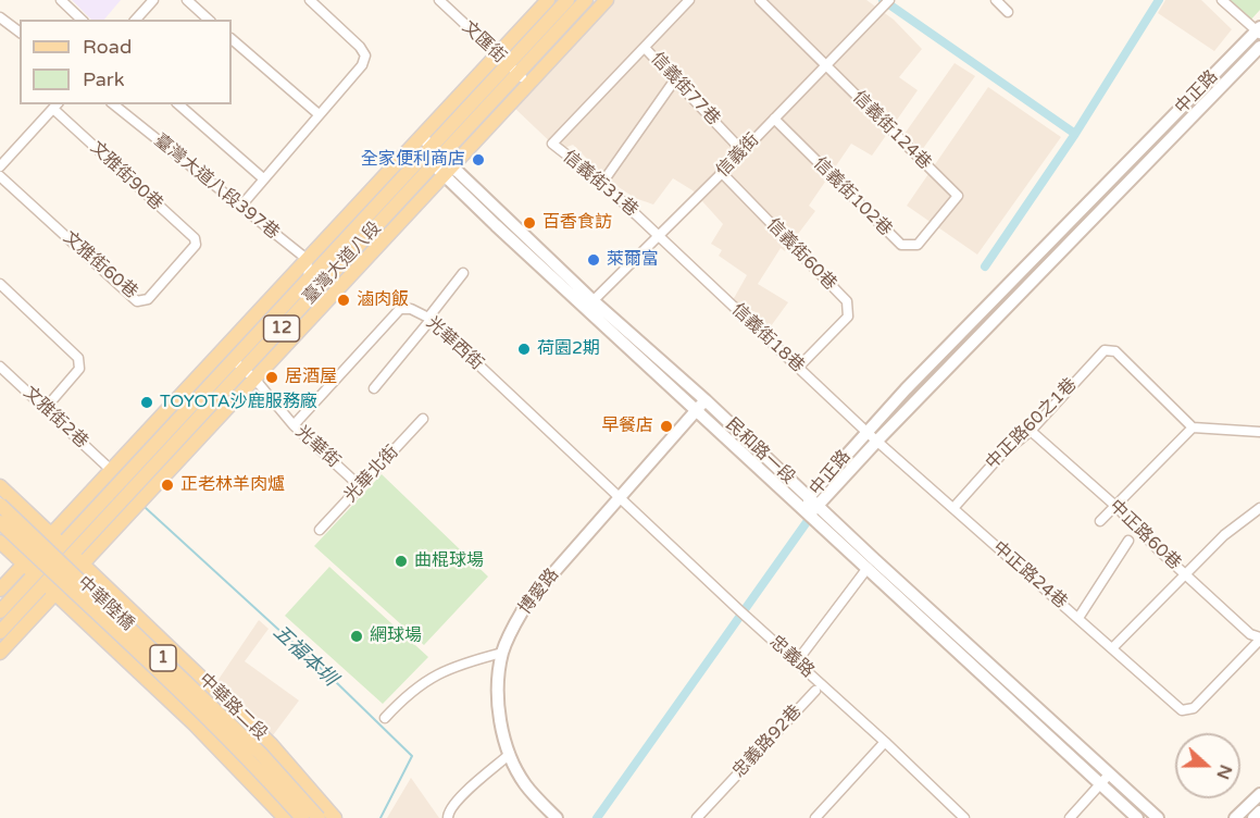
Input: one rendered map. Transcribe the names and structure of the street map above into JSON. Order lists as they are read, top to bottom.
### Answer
{
  "streets": {
    "main road": [
      "臺灣大道八段",
      "12",
      "中華陸橋",
      "1",
      "中華路二段"
    ],
    "street": [
      "文匯街",
      "信義街77巷",
      "中正路",
      "信義街124巷",
      "信義街",
      "文雅街90巷",
      "信義街31巷",
      "臺灣大道八段397巷",
      "信義街102巷",
      "信義街60巷",
      "文雅街60巷",
      "信義街18巷",
      "光華西街",
      "文雅街2巷",
      "中正路60之1巷",
      "光華街",
      "民和路一段",
      "光華北街",
      "中正路60巷",
      "中正路24巷",
      "博愛路",
      "忠義路",
      "忠義路92巷"
    ]
  },
  "crossings": [
    ["文匯街", "臺灣大道八段"],
    ["信義街77巷", "信義街"],
    ["信義街77巷", "信義街31巷"],
    ["中正路", "信義街18巷"],
    ["中正路", "民和路一段"],
    ["中正路", "中正路24巷"],
    ["信義街124巷", "信義街"],
    ["信義街124巷", "信義街102巷"],
    ["信義街", "信義街31巷"],
    ["信義街", "信義街102巷"],
    ["信義街", "信義街60巷"],
    ["信義街", "信義街18巷"],
    ["信義街", "民和路一段"],
    ["文雅街90巷", "文雅街60巷"],
    ["信義街31巷", "信義街18巷"],
    ["臺灣大道八段397巷", "臺灣大道八段"],
    ["信義街60巷", "信義街18巷"],
    ["臺灣大道八段", "文雅街2巷"],
    ["臺灣大道八段", "光華街"],
    ["臺灣大道八段", "民和路一段"],
    ["臺灣大道八段", "1"],
    ["臺灣大道八段", "中華路二段"],
    ["信義街18巷", "中正路24巷"],
    ["光華西街", "光華街"],
    ["光華西街", "博愛路"],
    ["光華西街", "忠義路"],
    ["中正路60之1巷", "中正路60巷"],
    ["中正路60之1巷", "中正路24巷"],
    ["光華街", "光華北街"],
    ["民和路一段", "博愛路"],
    ["中正路60巷", "中正路24巷"],
    ["博愛路", "忠義路"],
    ["1", "中華路二段"]
  ],
  "water": ["五福本圳"],
  "places": [
    "全家便利商店",
    "百香食訪",
    "萊爾富",
    "滷肉飯",
    "荷園2期",
    "居酒屋",
    "TOYOTA沙鹿服務廠",
    "早餐店",
    "正老林羊肉爐",
    "曲棍球場",
    "網球場"
  ],
  "legend": ["Road", "Park"],
  "north": "right"
}
